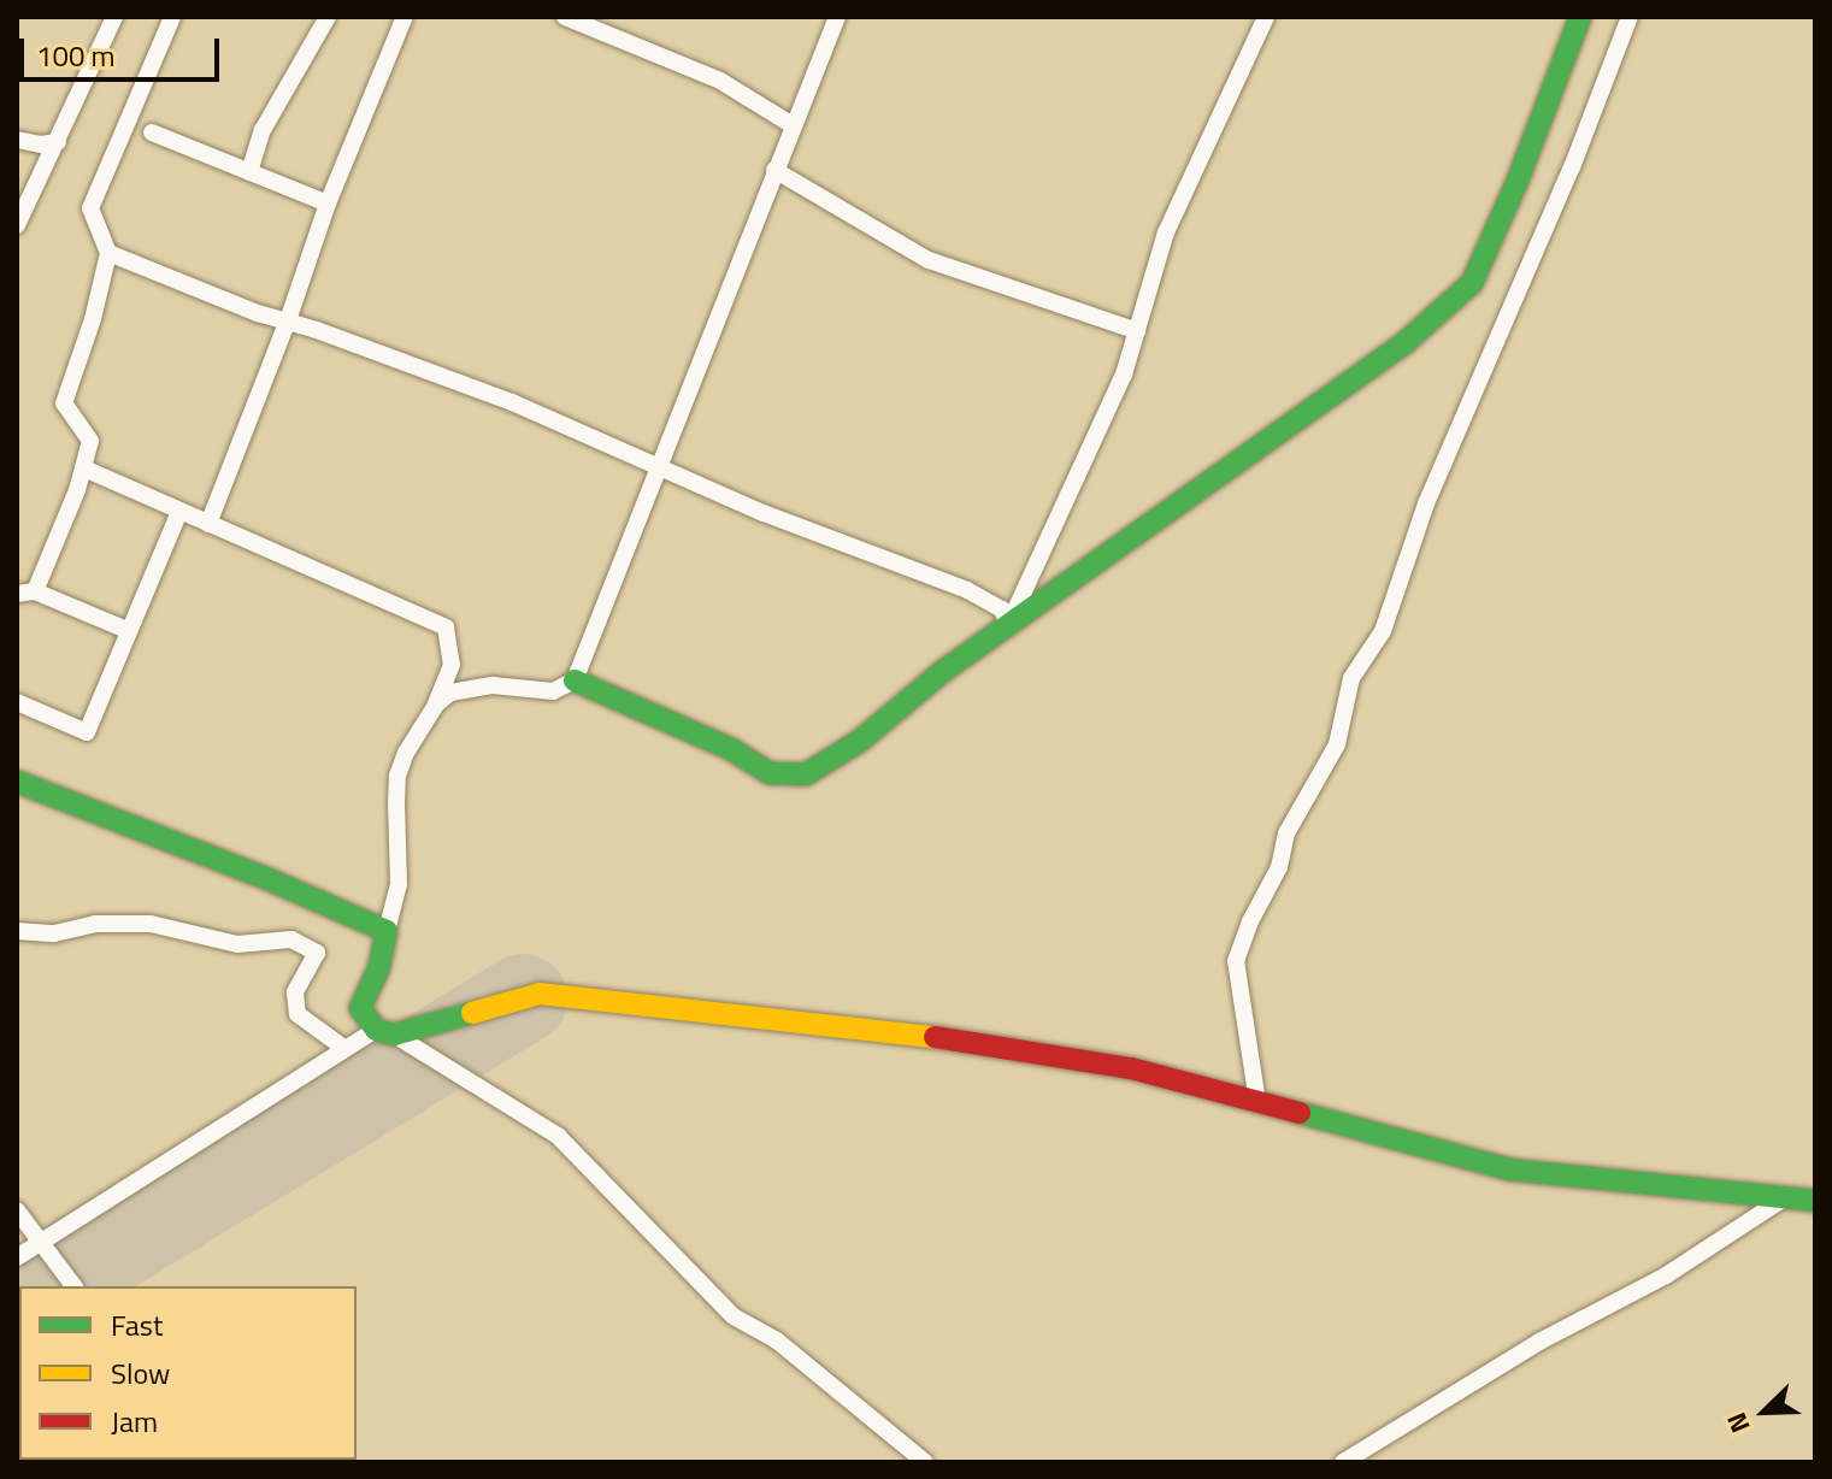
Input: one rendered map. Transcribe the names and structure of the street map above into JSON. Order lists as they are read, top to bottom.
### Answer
{
  "legend": ["Fast", "Slow", "Jam"],
  "scale_bar": "100 m",
  "north": "bottom left"
}
